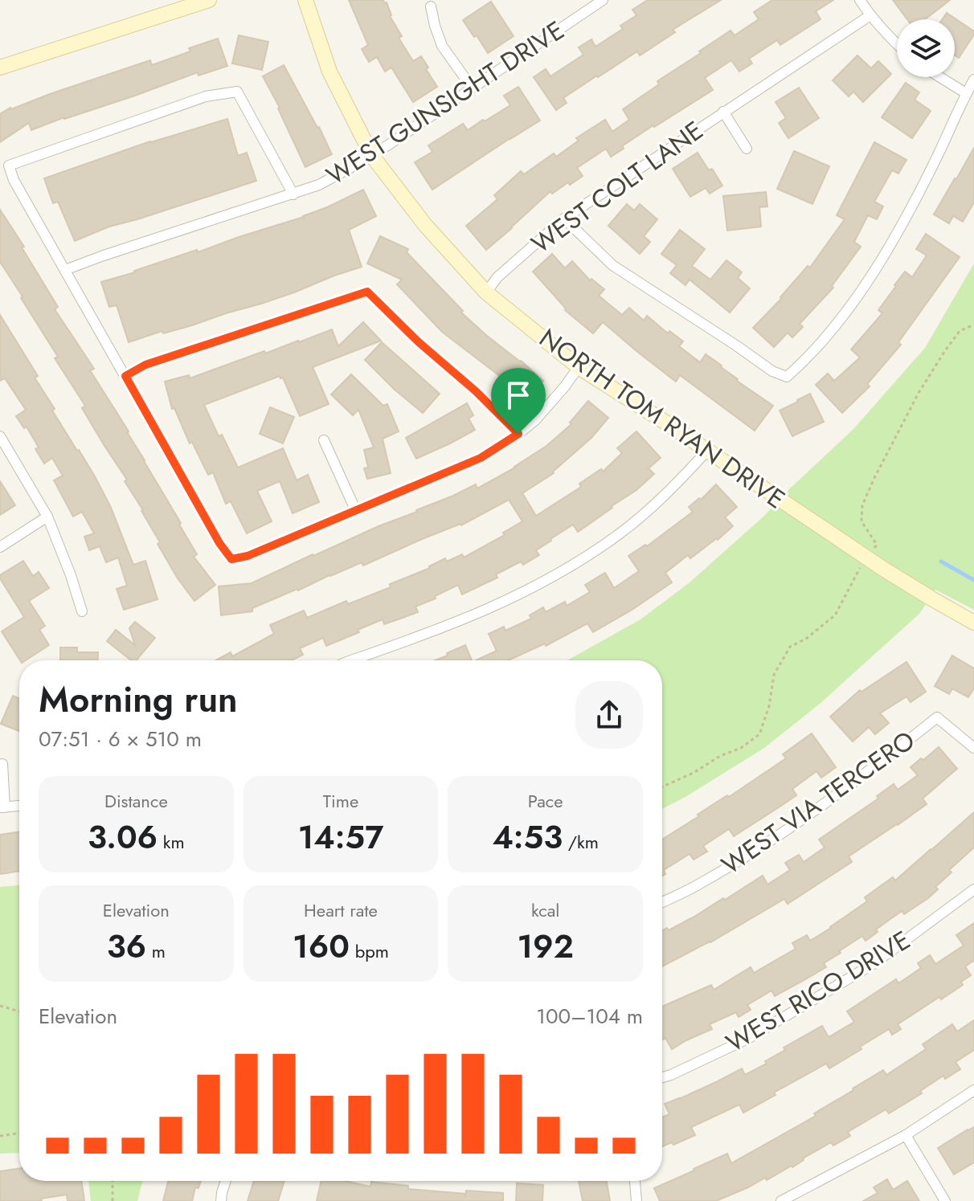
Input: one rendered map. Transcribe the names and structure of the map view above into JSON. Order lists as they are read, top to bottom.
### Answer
{
  "streets": {
    "street": [
      "WEST GUNSIGHT DRIVE",
      "WEST COLT LANE",
      "NORTH TOM RYAN DRIVE",
      "WEST VIA TERCERO",
      "WEST RICO DRIVE"
    ]
  },
  "crossings": [
    ["WEST GUNSIGHT DRIVE", "NORTH TOM RYAN DRIVE"],
    ["WEST COLT LANE", "NORTH TOM RYAN DRIVE"]
  ],
  "page": {
    "heading": ["Morning run", "07:51 · 6 × 510 m"],
    "stats": [
      ["Distance", "3.06 km"],
      ["Time", "14:57"],
      ["Pace", "4:53 /km"],
      ["Elevation", "36 m"],
      ["Heart rate", "160 bpm"],
      ["kcal", "192"]
    ],
    "chart": ["Elevation", "100–104 m"]
  }
}
